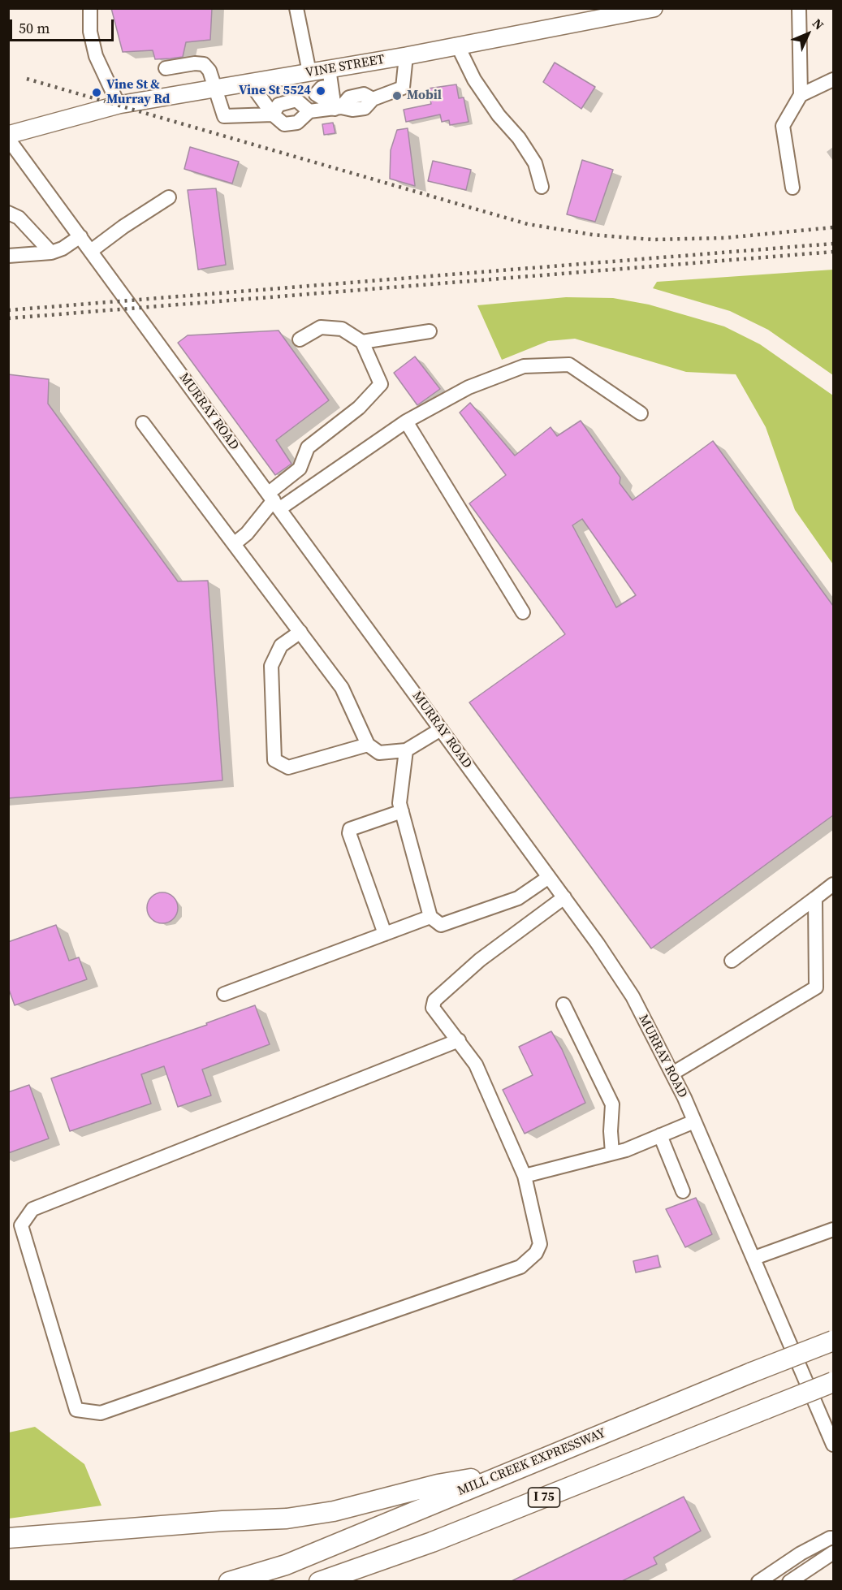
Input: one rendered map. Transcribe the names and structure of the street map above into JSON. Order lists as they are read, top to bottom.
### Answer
{
  "streets": {
    "highway": ["MILL CREEK EXPRESSWAY", "I 75"],
    "main road": ["VINE STREET"],
    "street": ["MURRAY ROAD"]
  },
  "places": ["Vine St 5524", "Vine St & Murray Rd", "Mobil"],
  "scale_bar": "50 m",
  "north": "top right"
}
